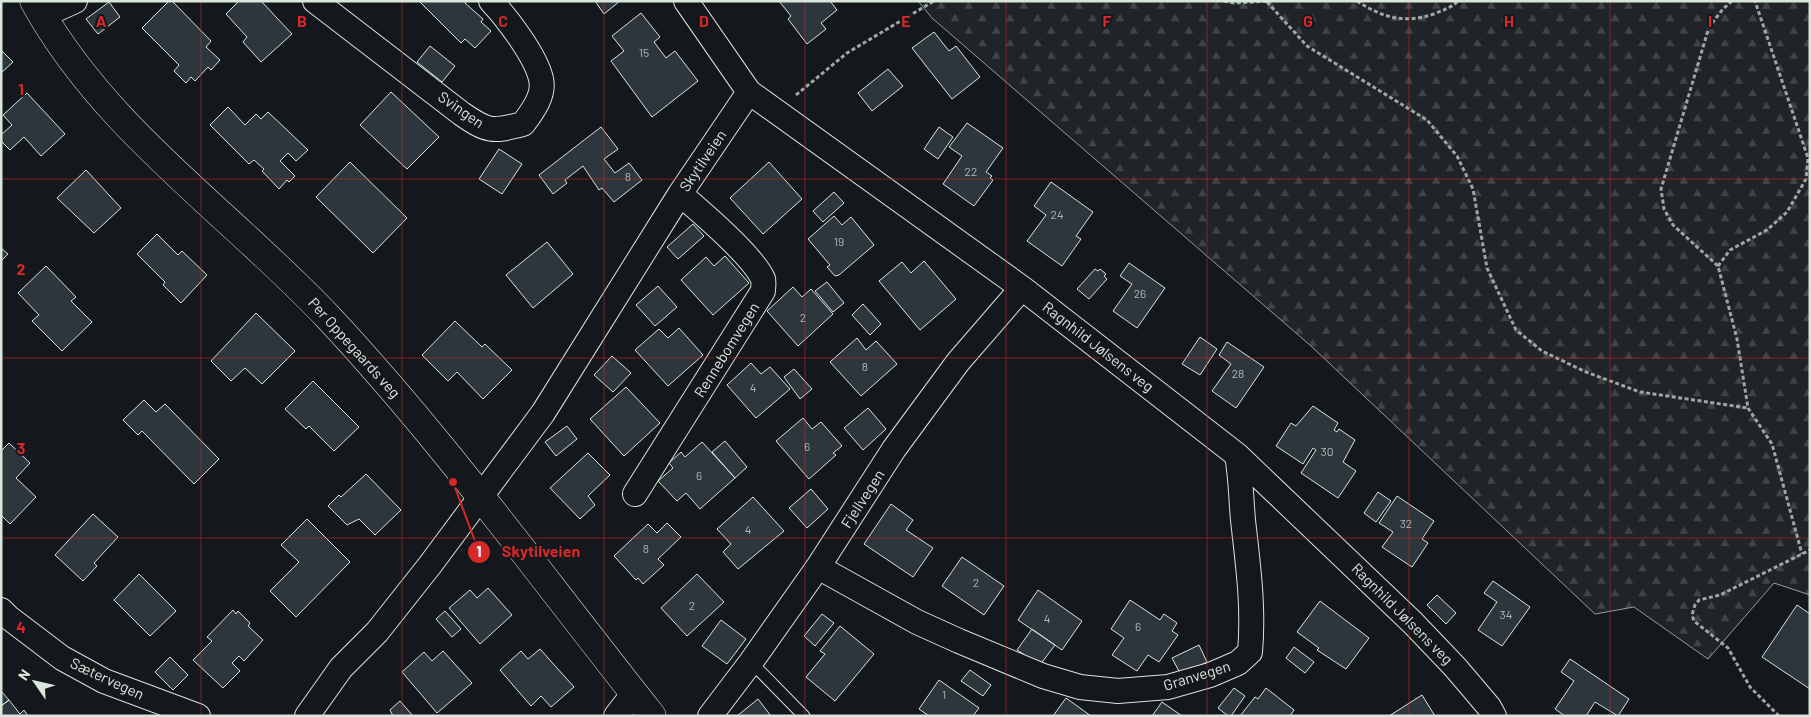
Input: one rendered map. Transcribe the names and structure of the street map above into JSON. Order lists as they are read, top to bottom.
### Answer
{
  "streets": {
    "street": [
      "Svingen",
      "Skytilveien",
      "Ragnhild Jølsens veg",
      "Per Oppegaards veg",
      "Rennebomvegen",
      "Fjellvegen",
      "Granvegen",
      "Sætervegen"
    ]
  },
  "crossings": [
    ["Skytilveien", "Ragnhild Jølsens veg"],
    ["Skytilveien", "Per Oppegaards veg"],
    ["Skytilveien", "Rennebomvegen"],
    ["Ragnhild Jølsens veg", "Fjellvegen"],
    ["Ragnhild Jølsens veg", "Granvegen"],
    ["Fjellvegen", "Granvegen"]
  ],
  "places": ["Skytilveien"],
  "house_numbers": [
    "15",
    "22",
    "8",
    "24",
    "19",
    "26",
    "2",
    "8",
    "28",
    "4",
    "6",
    "30",
    "6",
    "32",
    "4",
    "8",
    "2",
    "2",
    "34",
    "4",
    "6",
    "1"
  ],
  "north": "top left",
  "grid": {
    "columns": [
      "A",
      "B",
      "C",
      "D",
      "E",
      "F",
      "G",
      "H",
      "I"
    ],
    "rows": [
      "1",
      "2",
      "3",
      "4"
    ]
  }
}
